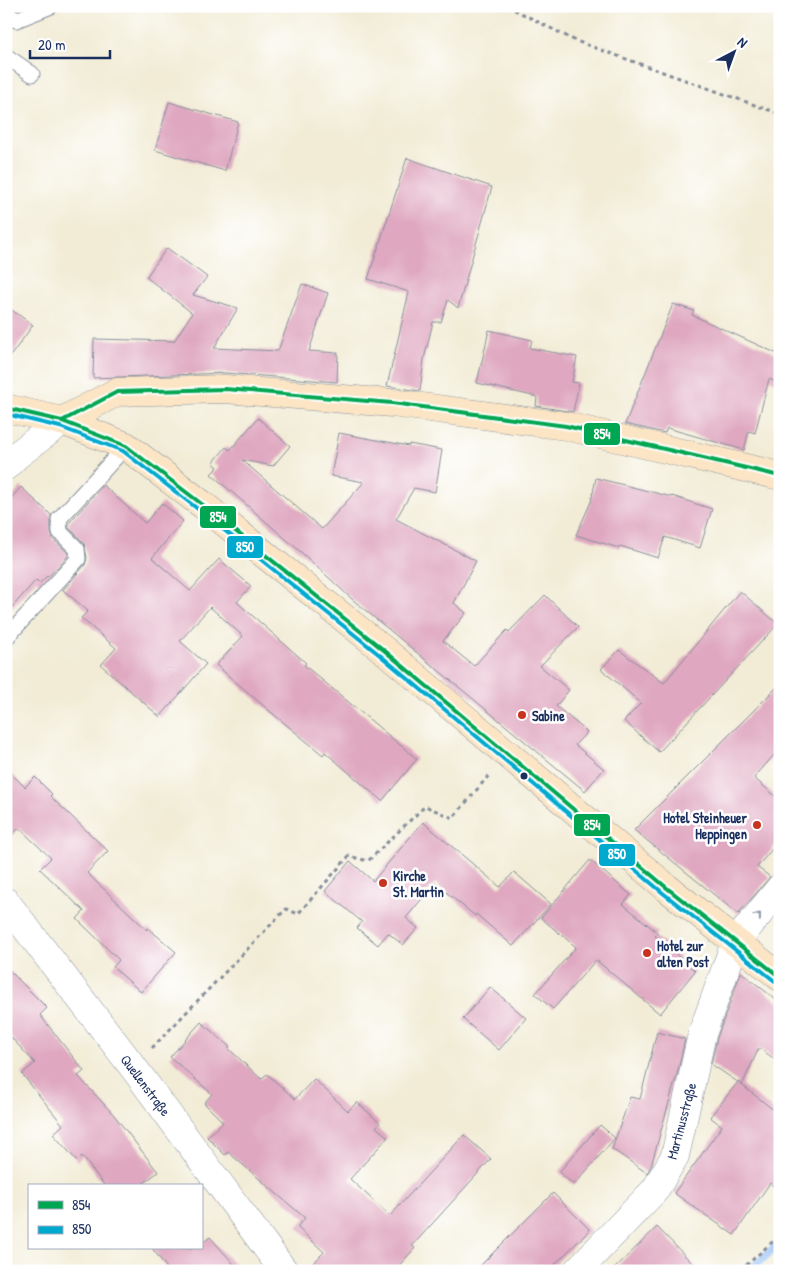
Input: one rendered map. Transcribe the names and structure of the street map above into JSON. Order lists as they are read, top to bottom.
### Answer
{
  "streets": {
    "street": ["Quellenstraße", "Martinusstraße"]
  },
  "places": [
    "Sabine",
    "Hotel Steinheuer Heppingen",
    "Kirche St. Martin",
    "Hotel zur alten Post"
  ],
  "lines": ["transit line 854", "transit line 850"],
  "legend": ["854", "850"],
  "scale_bar": "20 m",
  "north": "top right"
}
